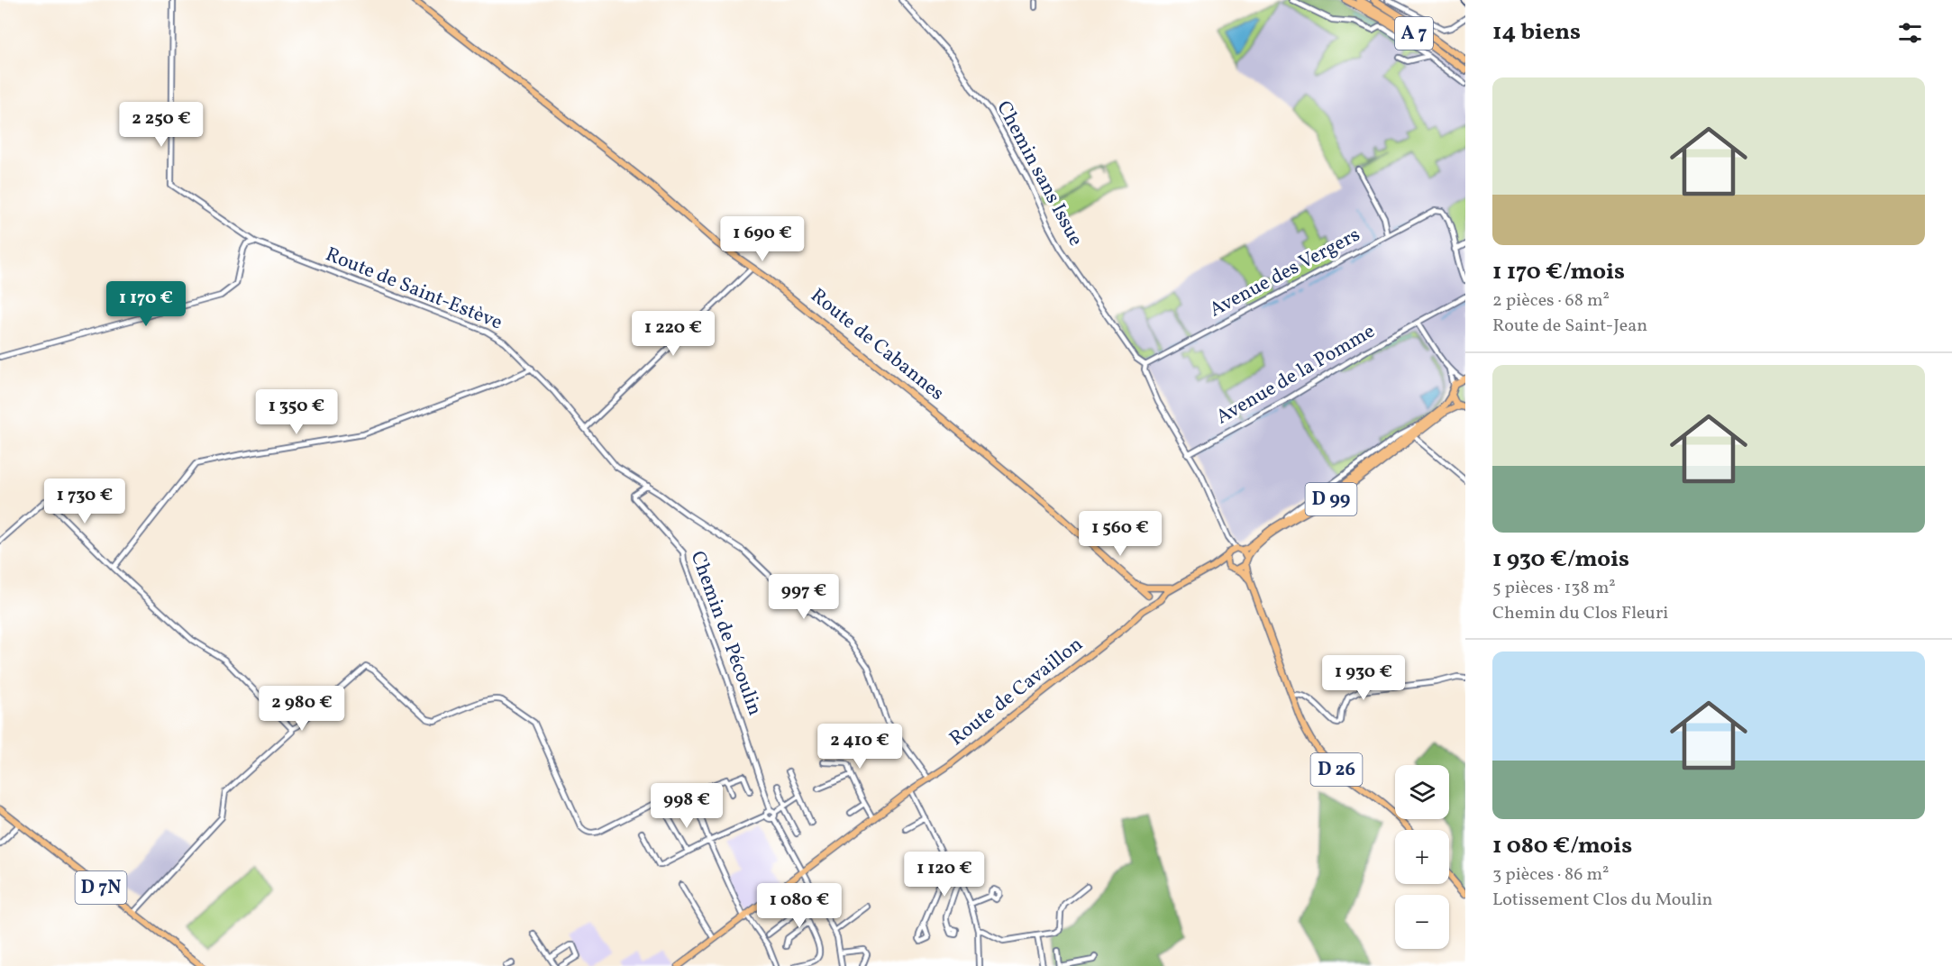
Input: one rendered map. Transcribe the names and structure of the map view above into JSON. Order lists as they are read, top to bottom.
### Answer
{
  "streets": {
    "highway": ["A 7"],
    "main road": [
      "Route de Cabannes",
      "D 99",
      "Route de Cavaillon",
      "D 26",
      "D 7N"
    ],
    "street": [
      "Chemin sans Issue",
      "Avenue des Vergers",
      "Route de Saint-Estève",
      "Avenue de la Pomme",
      "Chemin de Pécoulin"
    ]
  },
  "crossings": [
    ["Chemin sans Issue", "Avenue des Vergers"],
    ["Route de Saint-Estève", "Chemin de Pécoulin"],
    ["Route de Saint-Estève", "Route de Cavaillon"],
    ["Route de Cabannes", "Route de Cavaillon"],
    ["D 99", "D 26"],
    ["Chemin de Pécoulin", "Route de Cavaillon"]
  ],
  "page": {
    "heading": "14 biens",
    "list": [
      {
        "name": "1 170 €/mois",
        "note": "2 pièces · 68 m² · Route de Saint-Jean"
      },
      {
        "name": "1 930 €/mois",
        "note": "5 pièces · 138 m² · Chemin du Clos Fleuri"
      },
      {
        "name": "1 080 €/mois",
        "note": "3 pièces · 86 m² · Lotissement Clos du Moulin"
      }
    ],
    "price": [
      "2 250 €",
      "1 690 €",
      "1 170 €",
      "1 220 €",
      "1 350 €",
      "1 730 €",
      "1 560 €",
      "997 €",
      "1 930 €",
      "2 980 €",
      "2 410 €",
      "998 €",
      "1 120 €",
      "1 080 €"
    ],
    "map_buttons": ["+", "−"]
  }
}
